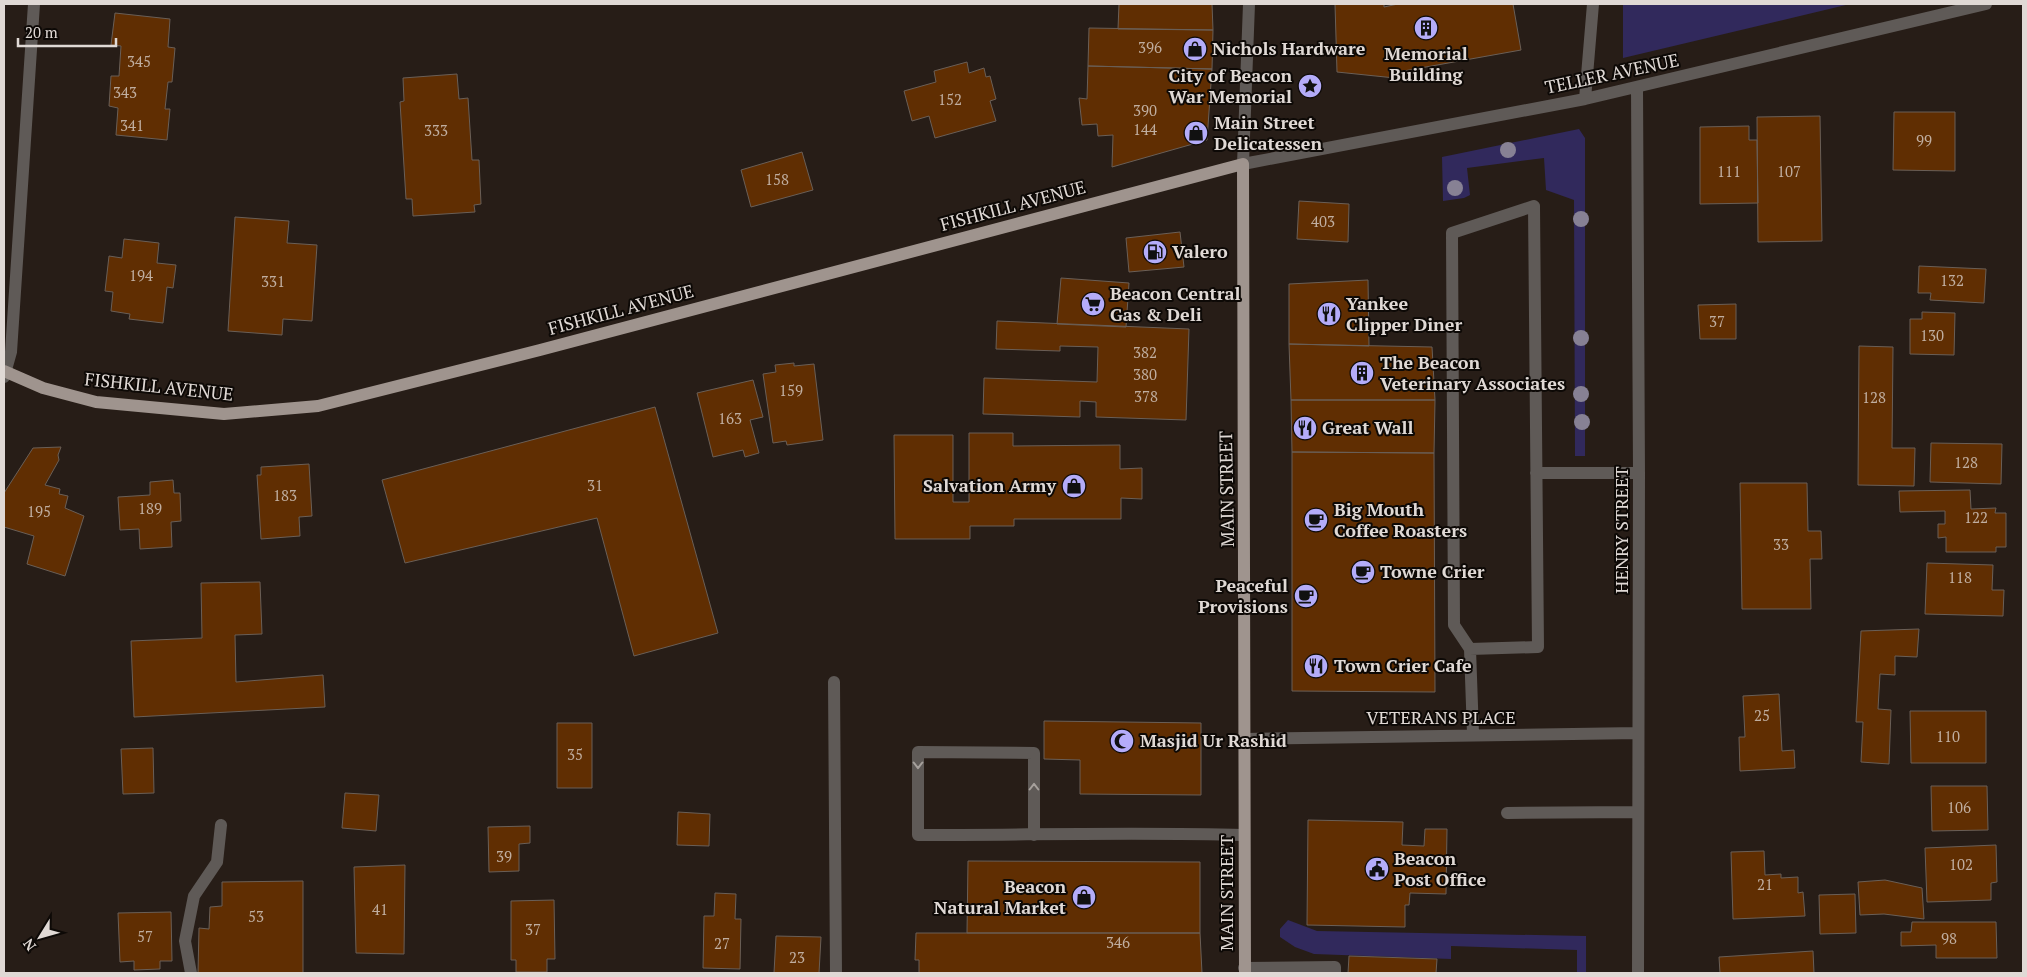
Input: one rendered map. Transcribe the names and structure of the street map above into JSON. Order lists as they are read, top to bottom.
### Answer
{
  "streets": {
    "main road": ["FISHKILL AVENUE", "MAIN STREET"],
    "street": ["TELLER AVENUE", "HENRY STREET", "VETERANS PLACE"]
  },
  "crossings": [
    ["TELLER AVENUE", "FISHKILL AVENUE"],
    ["TELLER AVENUE", "MAIN STREET"],
    ["TELLER AVENUE", "HENRY STREET"],
    ["FISHKILL AVENUE", "MAIN STREET"],
    ["MAIN STREET", "VETERANS PLACE"],
    ["HENRY STREET", "VETERANS PLACE"]
  ],
  "places": {
    "building": ["Memorial Building", "The Beacon Veterinary Associates"],
    "shop": [
      "Nichols Hardware",
      "Main Street Delicatessen",
      "Salvation Army",
      "Beacon Natural Market"
    ],
    "place": ["City of Beacon War Memorial"],
    "fuel station": ["Valero"],
    "supermarket": ["Beacon Central Gas & Deli"],
    "restaurant": ["Yankee Clipper Diner", "Great Wall", "Town Crier Cafe"],
    "cafe": ["Big Mouth Coffee Roasters", "Towne Crier", "Peaceful Provisions"],
    "mosque": ["Masjid Ur Rashid"],
    "public building": ["Beacon Post Office"]
  },
  "house_numbers": [
    "396",
    "345",
    "343",
    "152",
    "390",
    "341",
    "144",
    "333",
    "99",
    "111",
    "107",
    "158",
    "403",
    "194",
    "132",
    "331",
    "37",
    "130",
    "382",
    "380",
    "159",
    "378",
    "128",
    "163",
    "128",
    "31",
    "183",
    "189",
    "195",
    "122",
    "33",
    "118",
    "25",
    "110",
    "35",
    "106",
    "39",
    "102",
    "21",
    "41",
    "53",
    "37",
    "57",
    "98",
    "346",
    "27",
    "23"
  ],
  "scale_bar": "20 m",
  "north": "bottom left"
}
